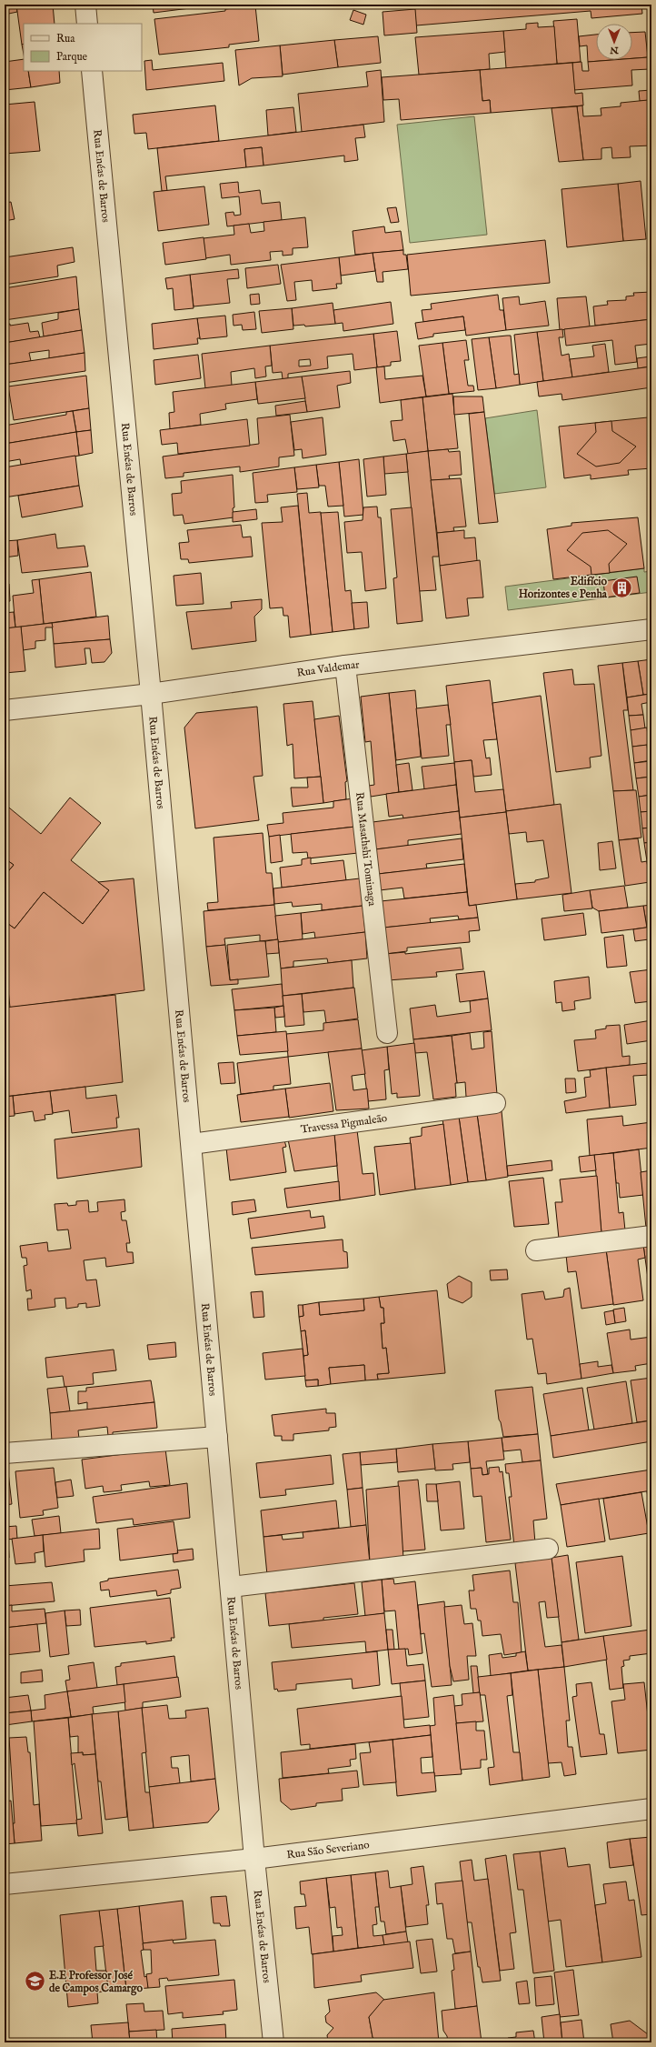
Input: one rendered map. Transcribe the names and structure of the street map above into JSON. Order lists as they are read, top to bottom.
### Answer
{
  "streets": {
    "street": [
      "Rua Enéas de Barros",
      "Rua Valdemar",
      "Rua Masathshi Tominaga",
      "Travessa Pigmaleão",
      "Rua São Severiano"
    ]
  },
  "crossings": [
    ["Rua Enéas de Barros", "Rua Valdemar"],
    ["Rua Enéas de Barros", "Travessa Pigmaleão"],
    ["Rua Enéas de Barros", "Rua São Severiano"],
    ["Rua Valdemar", "Rua Masathshi Tominaga"]
  ],
  "places": {
    "building": ["Edifício Horizontes e Penha"],
    "school or university": ["E.E Professor José de Campos Camargo"]
  },
  "legend": ["Rua", "Parque"],
  "north": "bottom"
}
